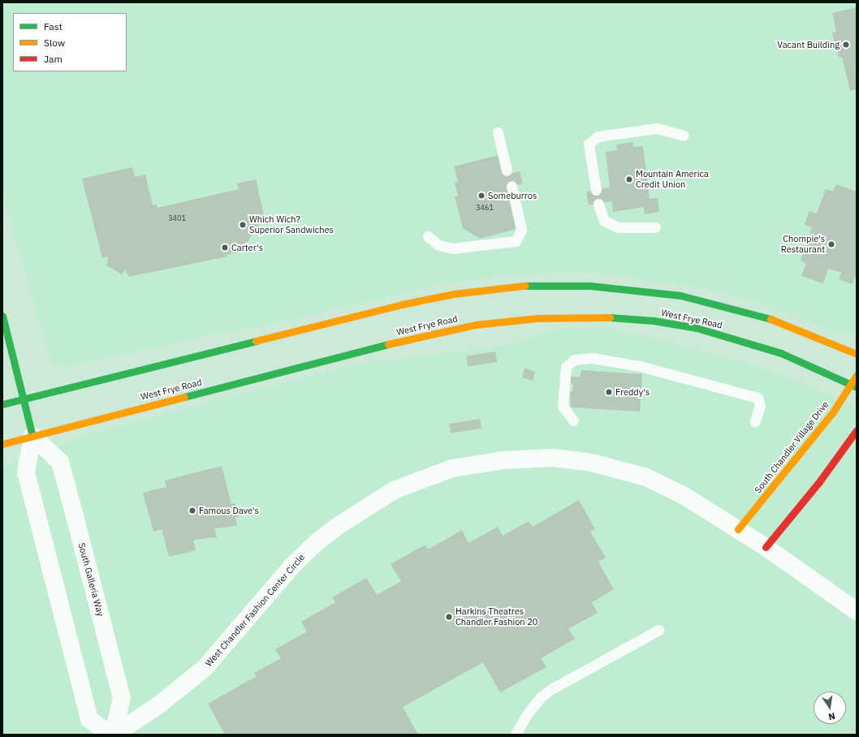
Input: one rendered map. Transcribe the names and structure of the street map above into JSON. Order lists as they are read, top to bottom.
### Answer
{
  "streets": {
    "street": [
      "West Frye Road",
      "South Chandler Village Drive",
      "South Galleria Way",
      "West Chandler Fashion Center Circle"
    ]
  },
  "crossings": [
    ["West Frye Road", "South Chandler Village Drive"],
    ["West Frye Road", "South Galleria Way"],
    ["South Chandler Village Drive", "West Chandler Fashion Center Circle"],
    ["South Galleria Way", "West Chandler Fashion Center Circle"]
  ],
  "places": [
    "Vacant Building",
    "Mountain America Credit Union",
    "Someburros",
    "Which Wich? Superior Sandwiches",
    "Chompie's Restaurant",
    "Carter's",
    "Freddy's",
    "Famous Dave's",
    "Harkins Theatres Chandler Fashion 20"
  ],
  "house_numbers": ["3461", "3401"],
  "legend": ["Fast", "Slow", "Jam"],
  "north": "bottom"
}
